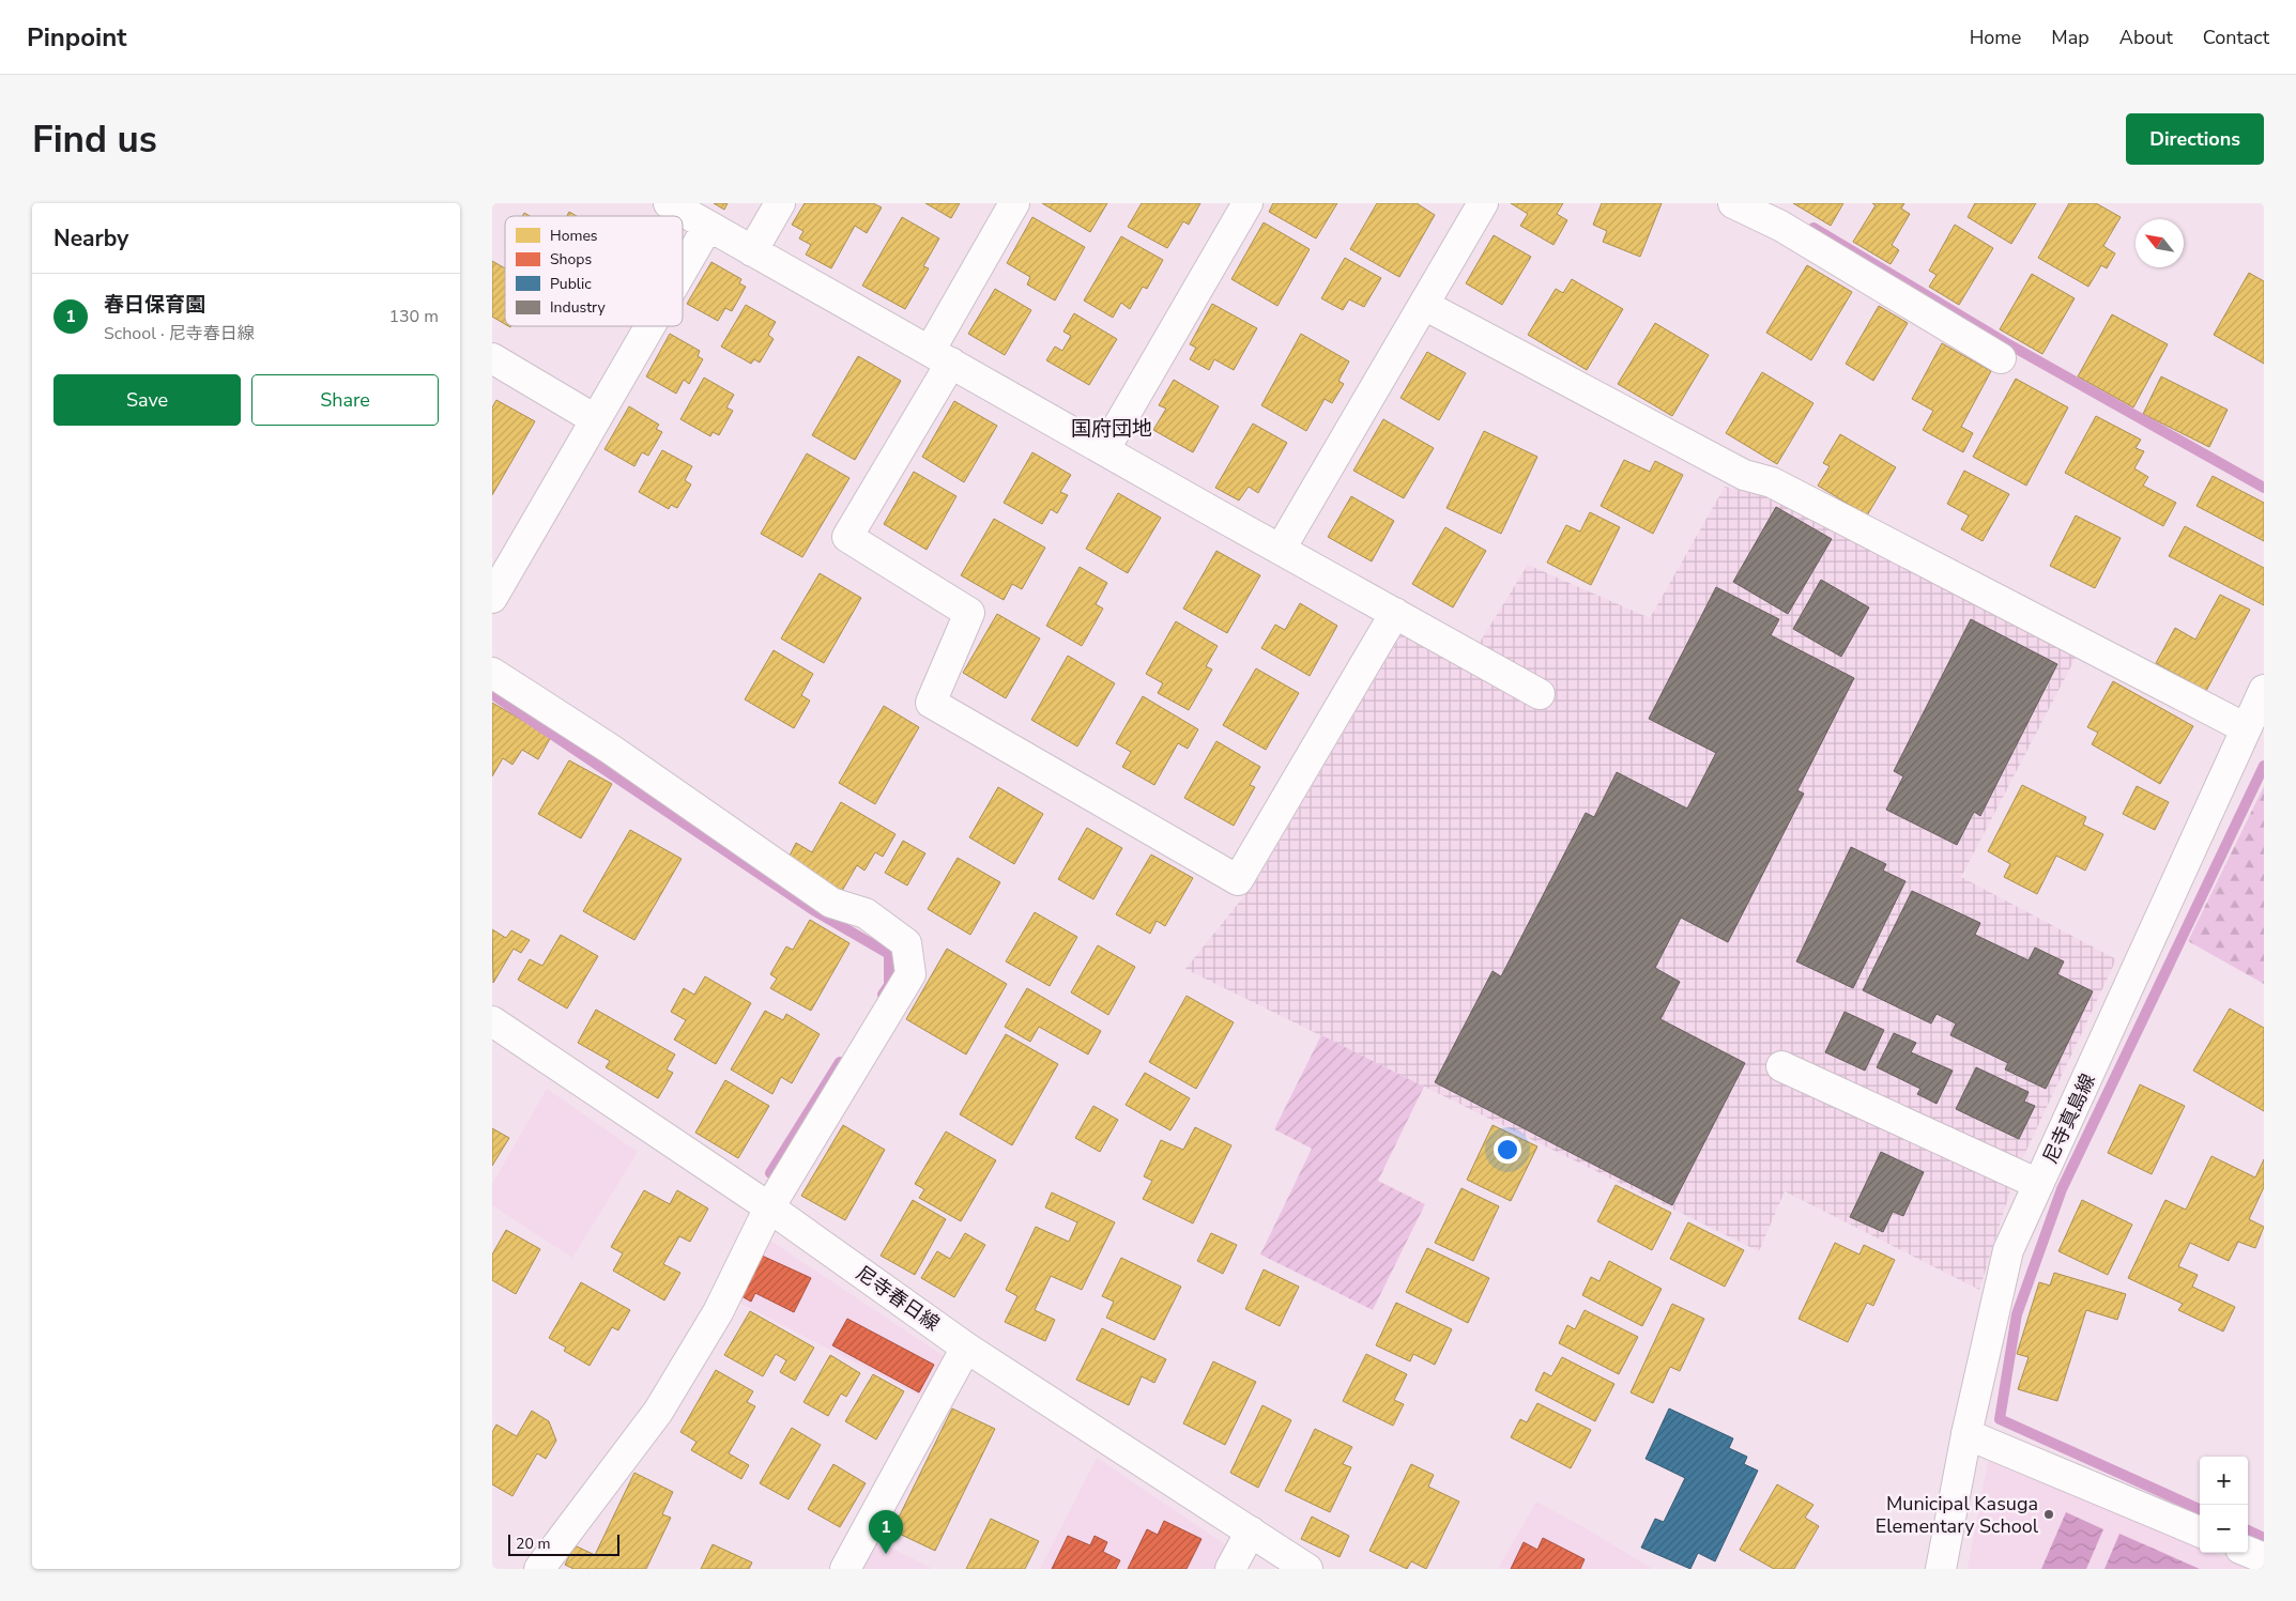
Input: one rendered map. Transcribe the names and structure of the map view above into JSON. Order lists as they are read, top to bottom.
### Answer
{
  "streets": {
    "street": ["尼寺真島線", "尼寺春日線"]
  },
  "districts": ["国府団地"],
  "places": ["Municipal Kasuga Elementary School"],
  "legend": [
    "Homes",
    "Shops",
    "Public",
    "Industry"
  ],
  "scale_bar": "20 m",
  "north": "top left",
  "page": {
    "header": "Pinpoint",
    "nav": [
      "Home",
      "Map",
      "About",
      "Contact"
    ],
    "buttons": [
      "Directions",
      ["Save", "Share"]
    ],
    "title": "Find us",
    "heading": "Nearby",
    "list": [
      {
        "mark": "1",
        "name": "春日保育園",
        "note": "School · 尼寺春日線",
        "value": "130 m"
      }
    ],
    "map_buttons": ["+", "−"],
    "pins": "1",
    "scale": "20 m"
  }
}
